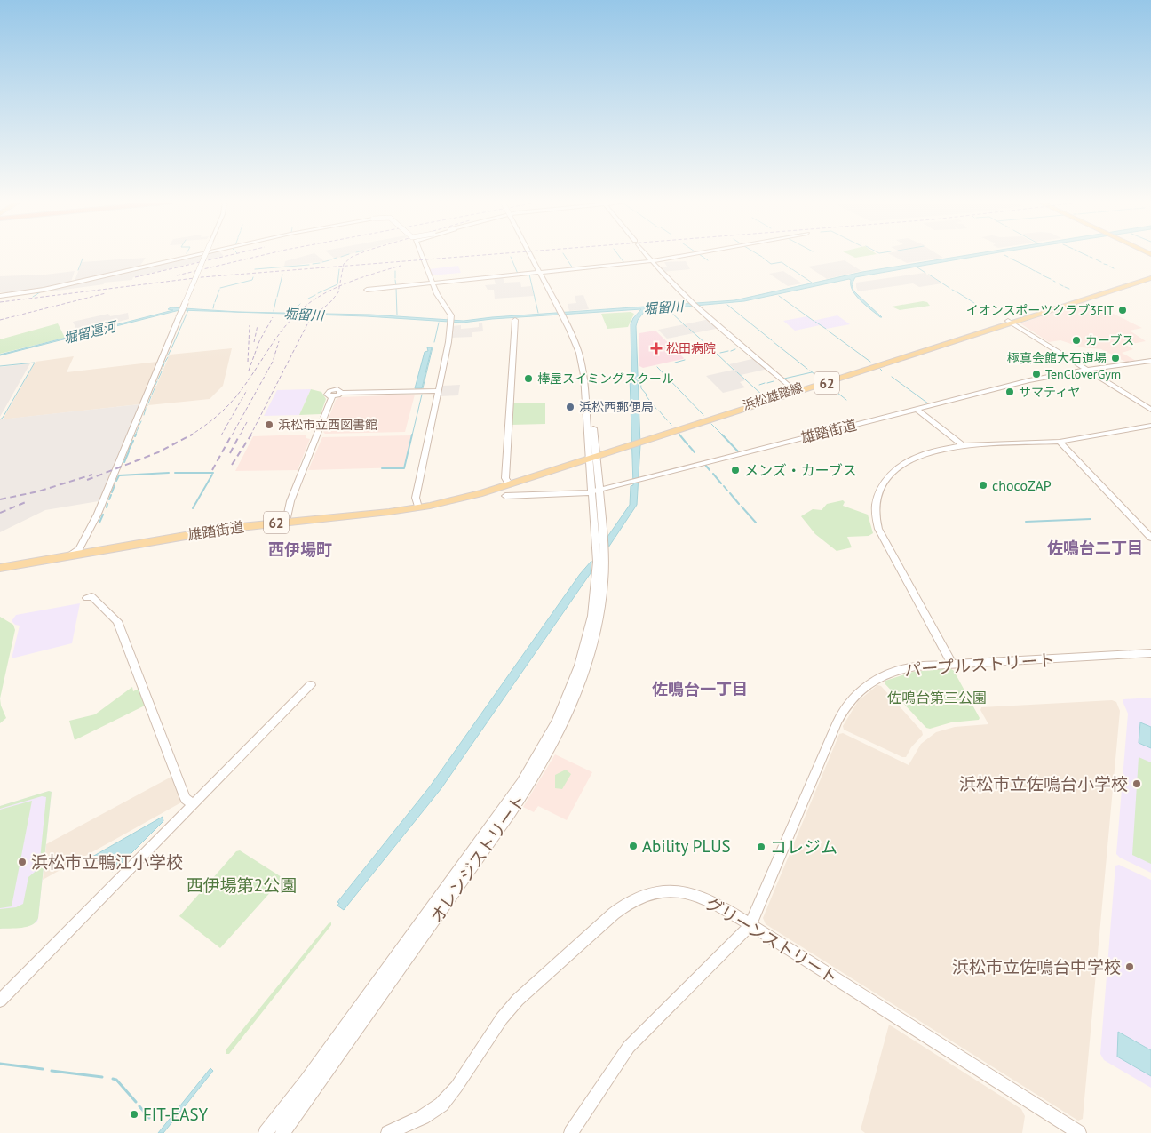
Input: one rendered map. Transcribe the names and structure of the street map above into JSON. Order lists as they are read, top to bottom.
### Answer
{
  "streets": {
    "main road": ["62", "浜松雄踏線", "雄踏街道"],
    "street": ["パープルストリート", "オレンジストリート", "グリーンストリート"]
  },
  "crossings": [
    ["浜松雄踏線", "雄踏街道"],
    ["パープルストリート", "グリーンストリート"]
  ],
  "districts": ["佐鳴台二丁目", "西伊場町", "佐鳴台一丁目"],
  "water": ["堀留川", "堀留運河"],
  "parks": ["佐鳴台第三公園", "西伊場第2公園"],
  "places": {
    "other": [
      "イオンスポーツクラブ3FIT",
      "カーブス",
      "極真会館大石道場",
      "TenCloverGym",
      "棒屋スイミングスクール",
      "サマティヤ",
      "浜松西郵便局",
      "浜松市立西図書館",
      "メンズ・カーブス",
      "chocoZAP",
      "浜松市立佐鳴台小学校",
      "Ability PLUS",
      "コレジム",
      "浜松市立鴨江小学校",
      "浜松市立佐鳴台中学校",
      "FIT-EASY"
    ],
    "health": ["松田病院"]
  }
}
